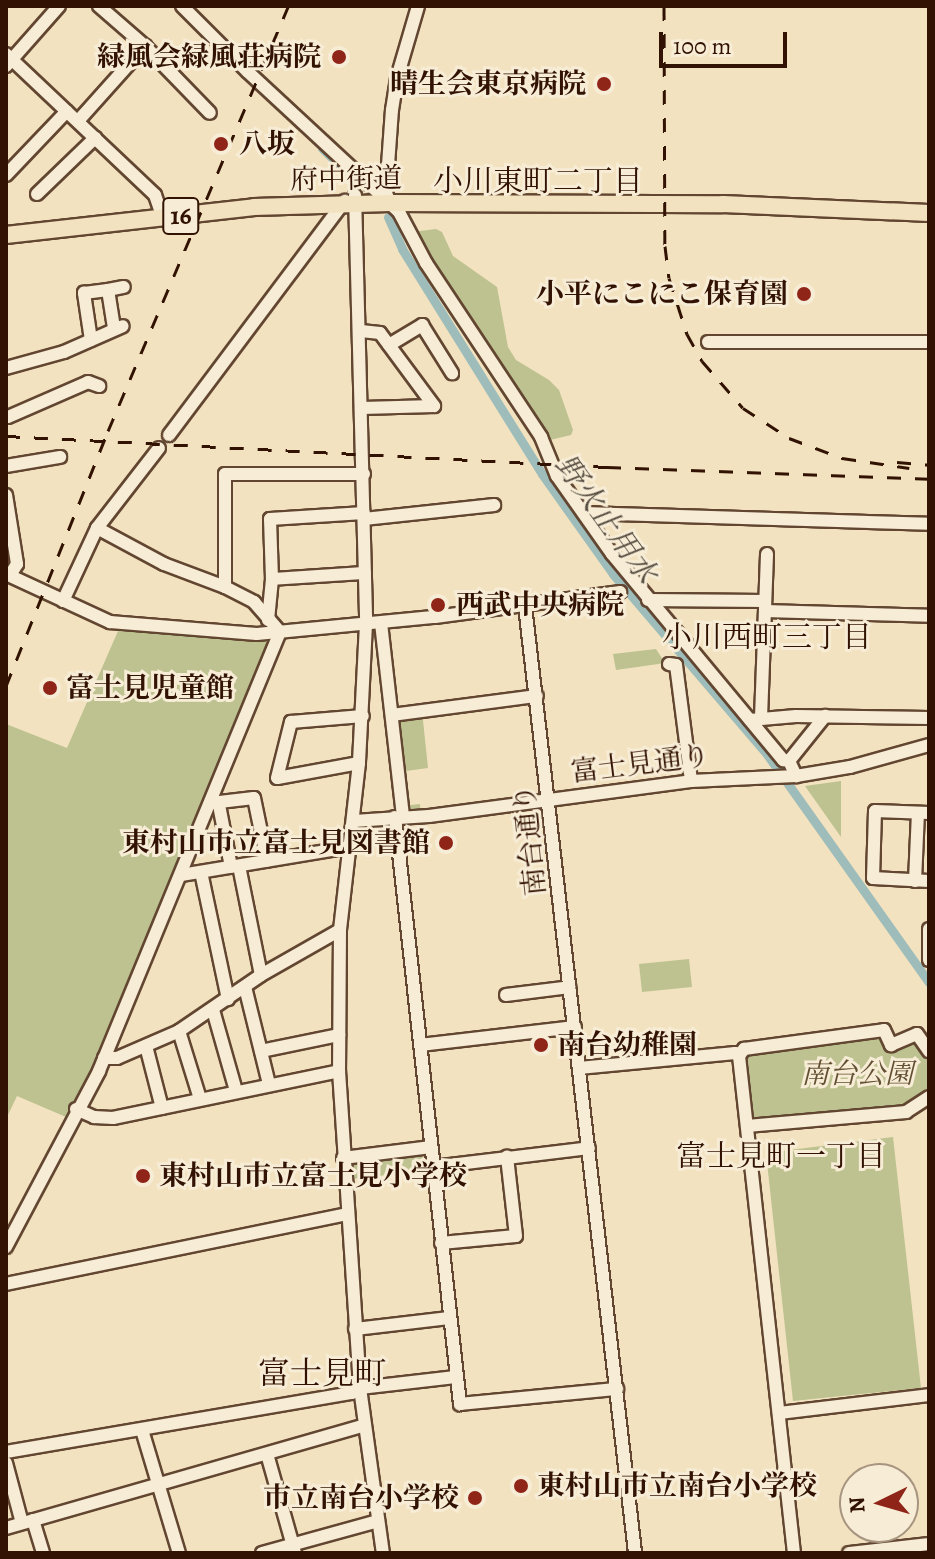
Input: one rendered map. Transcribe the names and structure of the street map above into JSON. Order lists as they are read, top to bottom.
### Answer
{
  "streets": {
    "main road": ["府中街道", "16"],
    "street": ["富士見通り", "南台通り"]
  },
  "crossings": [
    ["富士見通り", "南台通り"]
  ],
  "districts": [
    "小川東町二丁目",
    "小川西町三丁目",
    "富士見町一丁目",
    "富士見町"
  ],
  "water": ["野火止用水"],
  "parks": ["南台公園"],
  "places": [
    "緑風会緑風荘病院",
    "晴生会東京病院",
    "八坂",
    "小平にこにこ保育園",
    "西武中央病院",
    "富士見児童館",
    "東村山市立富士見図書館",
    "南台幼稚園",
    "東村山市立富士見小学校",
    "東村山市立南台小学校",
    "市立南台小学校"
  ],
  "scale_bar": "100 m",
  "north": "left"
}
